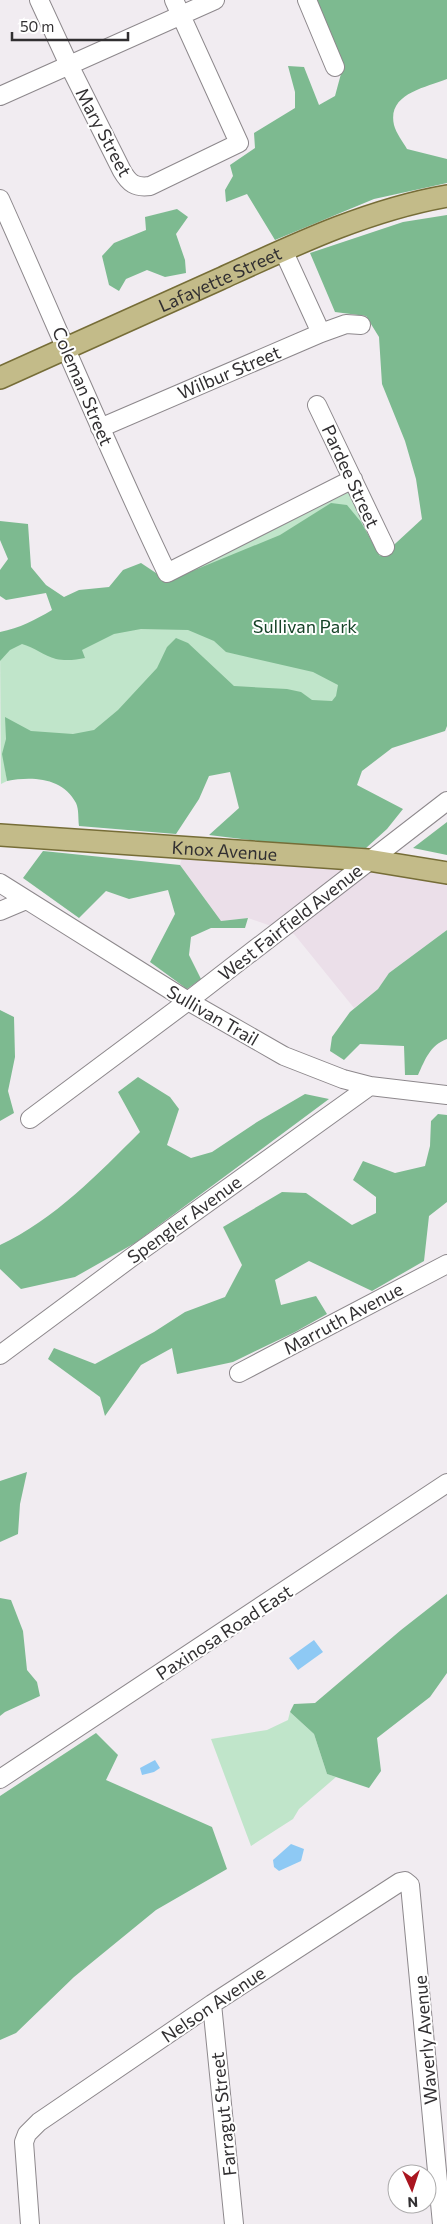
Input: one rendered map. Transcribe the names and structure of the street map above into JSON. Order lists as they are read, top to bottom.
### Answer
{
  "streets": {
    "main road": ["Lafayette Street", "Knox Avenue"],
    "street": [
      "Mary Street",
      "Wilbur Street",
      "Coleman Street",
      "Pardee Street",
      "West Fairfield Avenue",
      "Sullivan Trail",
      "Spengler Avenue",
      "Marruth Avenue",
      "Paxinosa Road East",
      "Nelson Avenue",
      "Waverly Avenue",
      "Farragut Street"
    ]
  },
  "crossings": [
    ["Lafayette Street", "Coleman Street"],
    ["Wilbur Street", "Coleman Street"],
    ["Coleman Street", "Pardee Street"],
    ["Knox Avenue", "West Fairfield Avenue"],
    ["West Fairfield Avenue", "Sullivan Trail"],
    ["Sullivan Trail", "Spengler Avenue"],
    ["Nelson Avenue", "Waverly Avenue"],
    ["Nelson Avenue", "Farragut Street"]
  ],
  "parks": ["Sullivan Park"],
  "scale_bar": "50 m",
  "north": "bottom"
}
